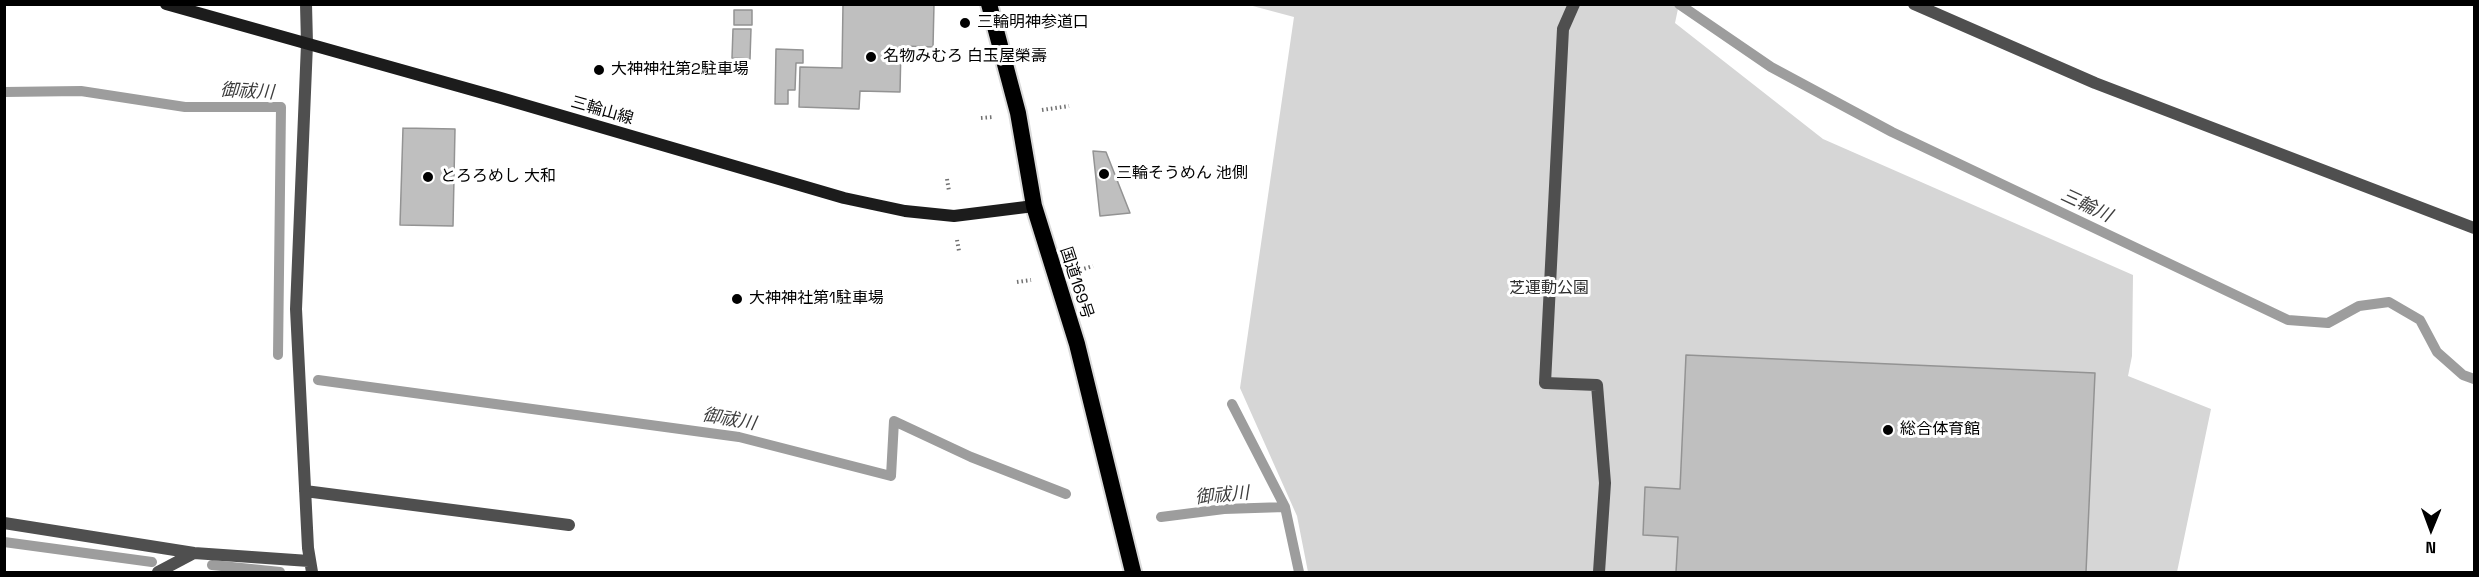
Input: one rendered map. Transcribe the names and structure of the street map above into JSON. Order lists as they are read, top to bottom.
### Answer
{
  "streets": {
    "highway": ["国道169号"],
    "main road": ["三輪山線"]
  },
  "crossings": [
    ["三輪山線", "国道169号"]
  ],
  "water": ["御祓川", "三輪川"],
  "parks": ["芝運動公園"],
  "places": [
    "三輪明神参道口",
    "名物みむろ 白玉屋榮壽",
    "大神神社第2駐車場",
    "三輪そうめん 池側",
    "とろろめし 大和",
    "大神神社第1駐車場",
    "総合体育館"
  ],
  "north": "bottom"
}
